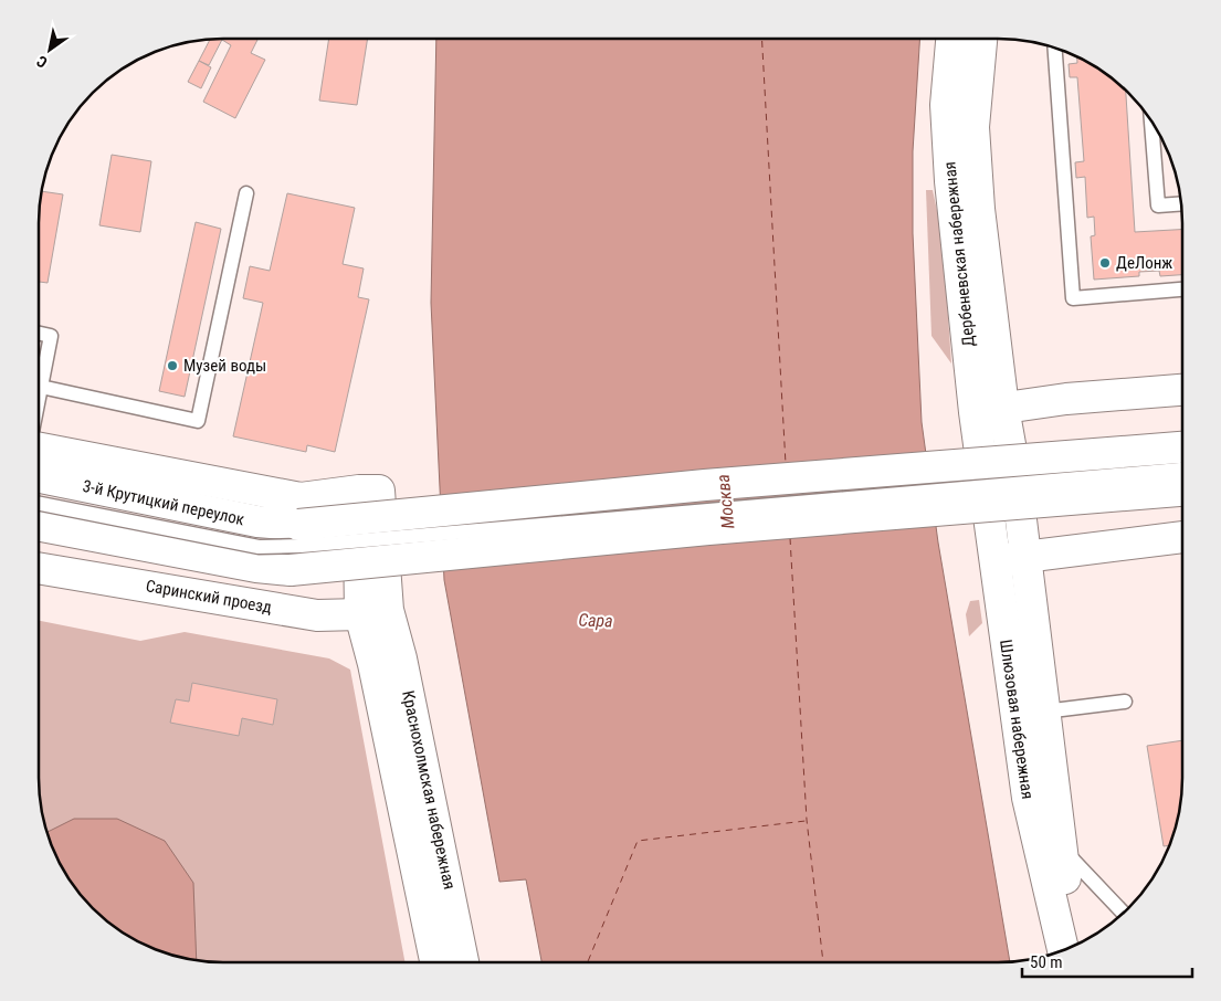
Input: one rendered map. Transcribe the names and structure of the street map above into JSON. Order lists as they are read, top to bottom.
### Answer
{
  "streets": {
    "main road": [
      "Дербеневская набережная",
      "3-й Крутицкий переулок",
      "Саринский проезд",
      "Шлюзовая набережная",
      "Краснохолмская набережная"
    ]
  },
  "crossings": [
    ["Дербеневская набережная", "Шлюзовая набережная"],
    ["Саринский проезд", "Краснохолмская набережная"]
  ],
  "water": ["Москва", "Сара"],
  "places": ["ДеЛонж", "Музей воды"],
  "scale_bar": "50 m",
  "north": "bottom left"
}
